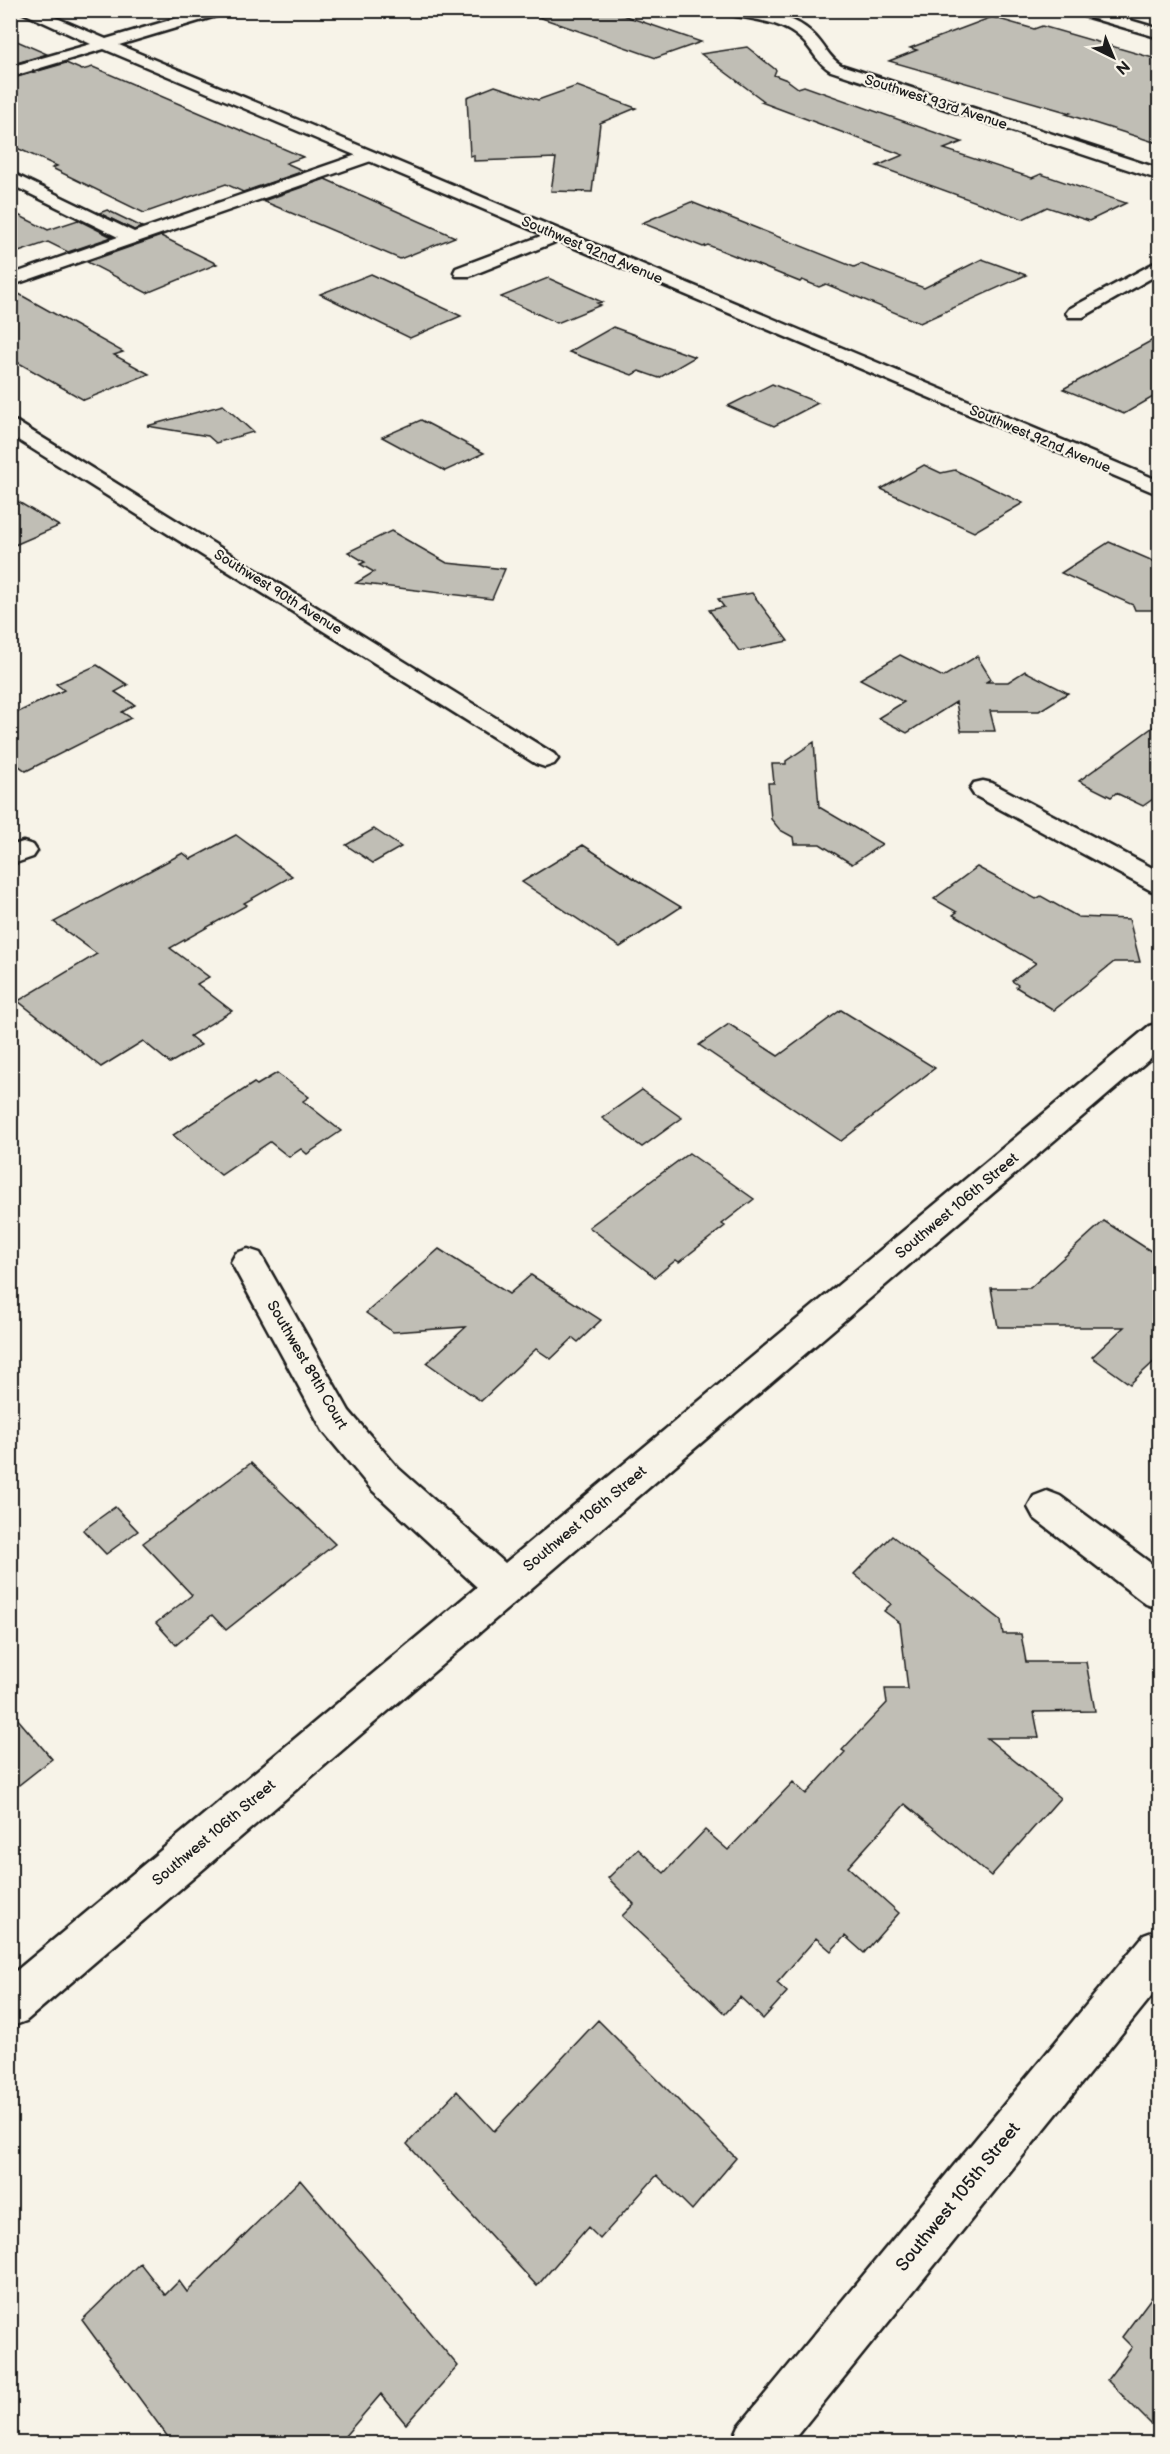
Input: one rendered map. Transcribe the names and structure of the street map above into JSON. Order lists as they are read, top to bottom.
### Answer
{
  "streets": {
    "street": [
      "Southwest 93rd Avenue",
      "Southwest 92nd Avenue",
      "Southwest 90th Avenue",
      "Southwest 106th Street",
      "Southwest 89th Court",
      "Southwest 105th Street"
    ]
  },
  "crossings": [
    ["Southwest 106th Street", "Southwest 89th Court"]
  ],
  "north": "bottom right"
}
